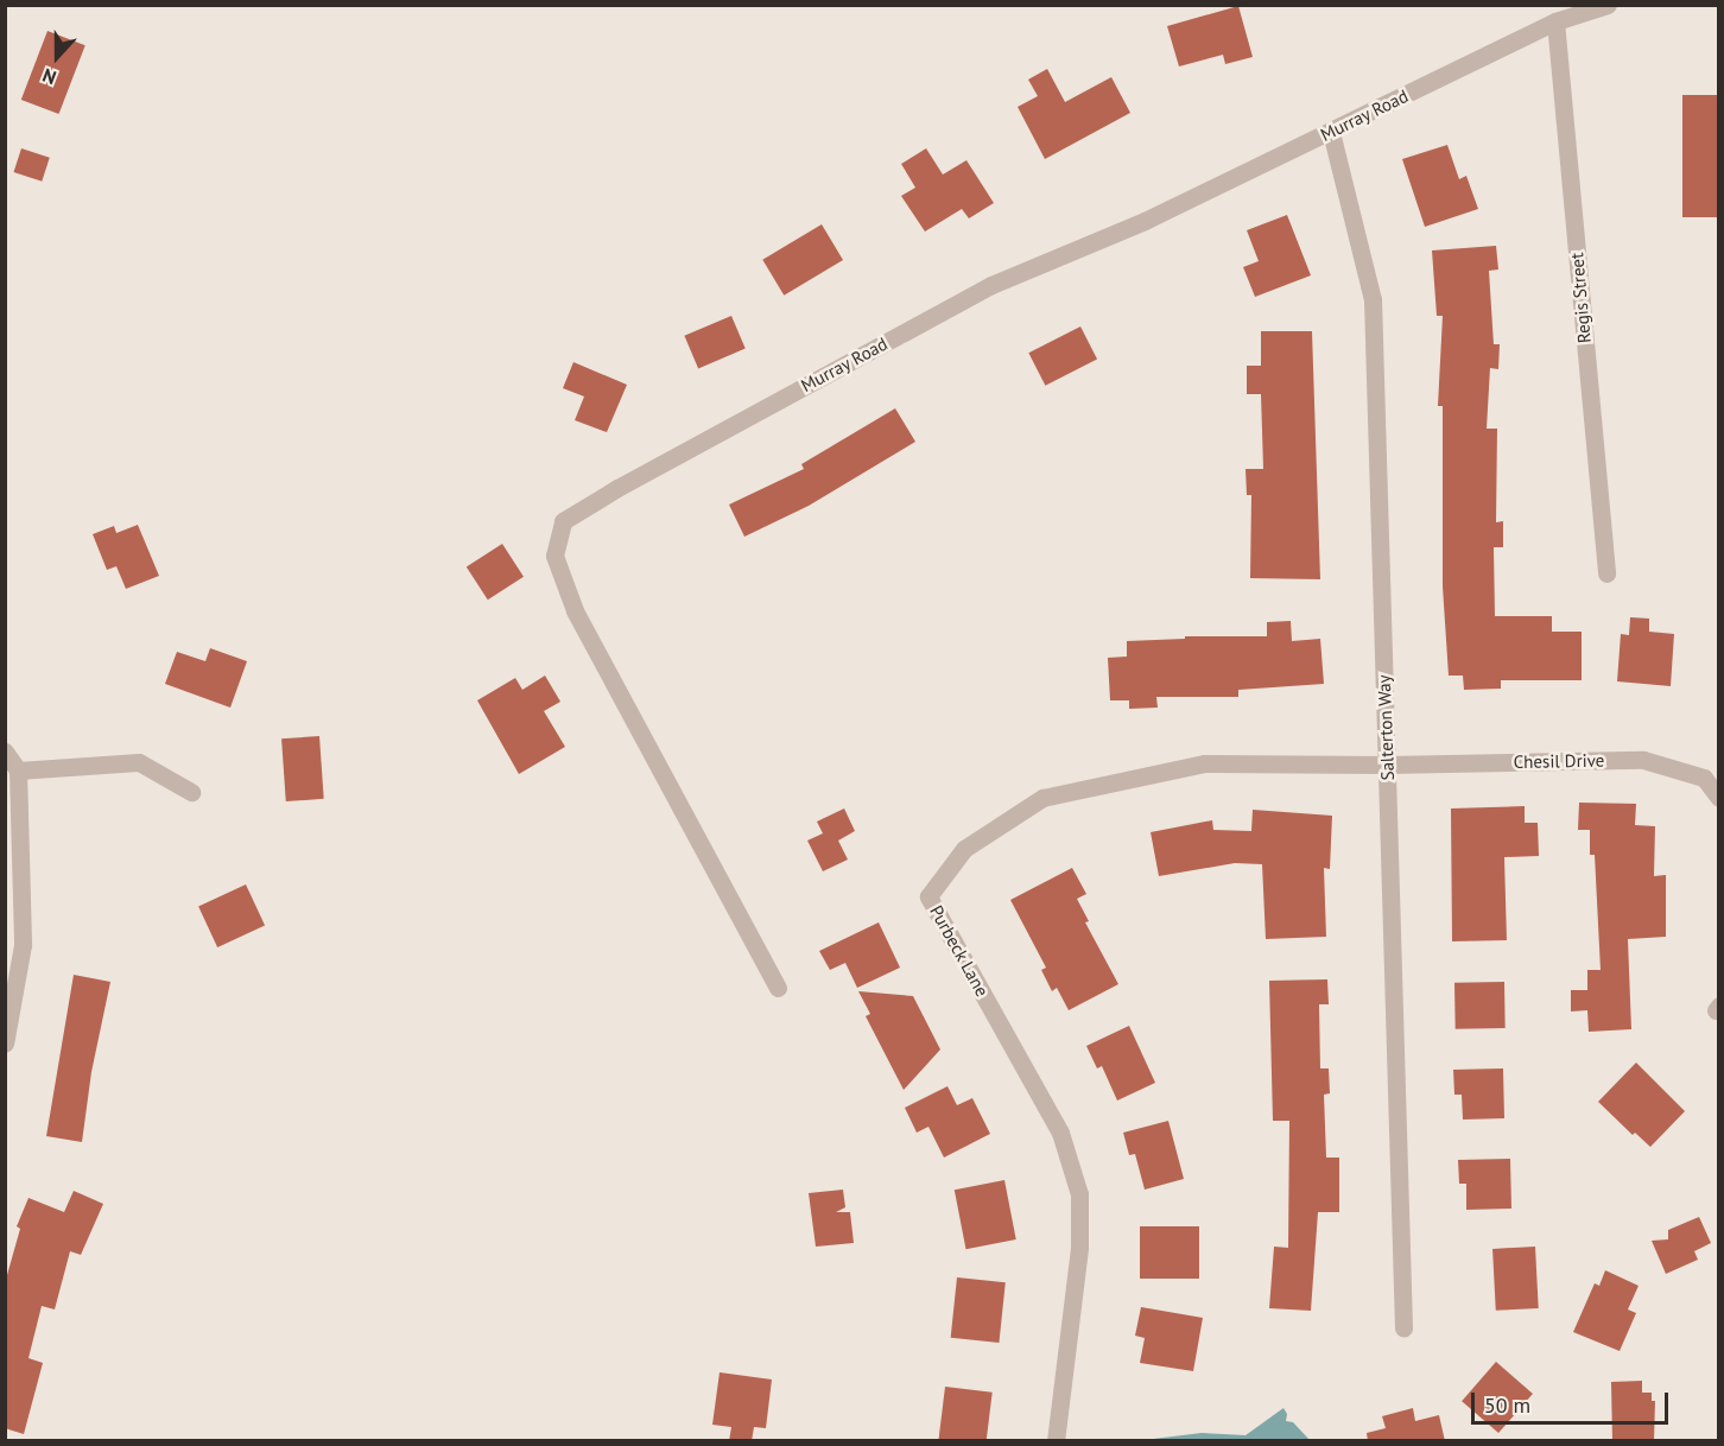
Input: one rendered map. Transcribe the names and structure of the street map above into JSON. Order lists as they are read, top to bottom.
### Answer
{
  "streets": {
    "street": [
      "Murray Road",
      "Regis Street",
      "Salterton Way",
      "Chesil Drive",
      "Purbeck Lane"
    ]
  },
  "crossings": [
    ["Murray Road", "Regis Street"],
    ["Murray Road", "Salterton Way"],
    ["Salterton Way", "Chesil Drive"],
    ["Salterton Way", "Purbeck Lane"],
    ["Chesil Drive", "Purbeck Lane"]
  ],
  "scale_bar": "50 m",
  "north": "bottom"
}
